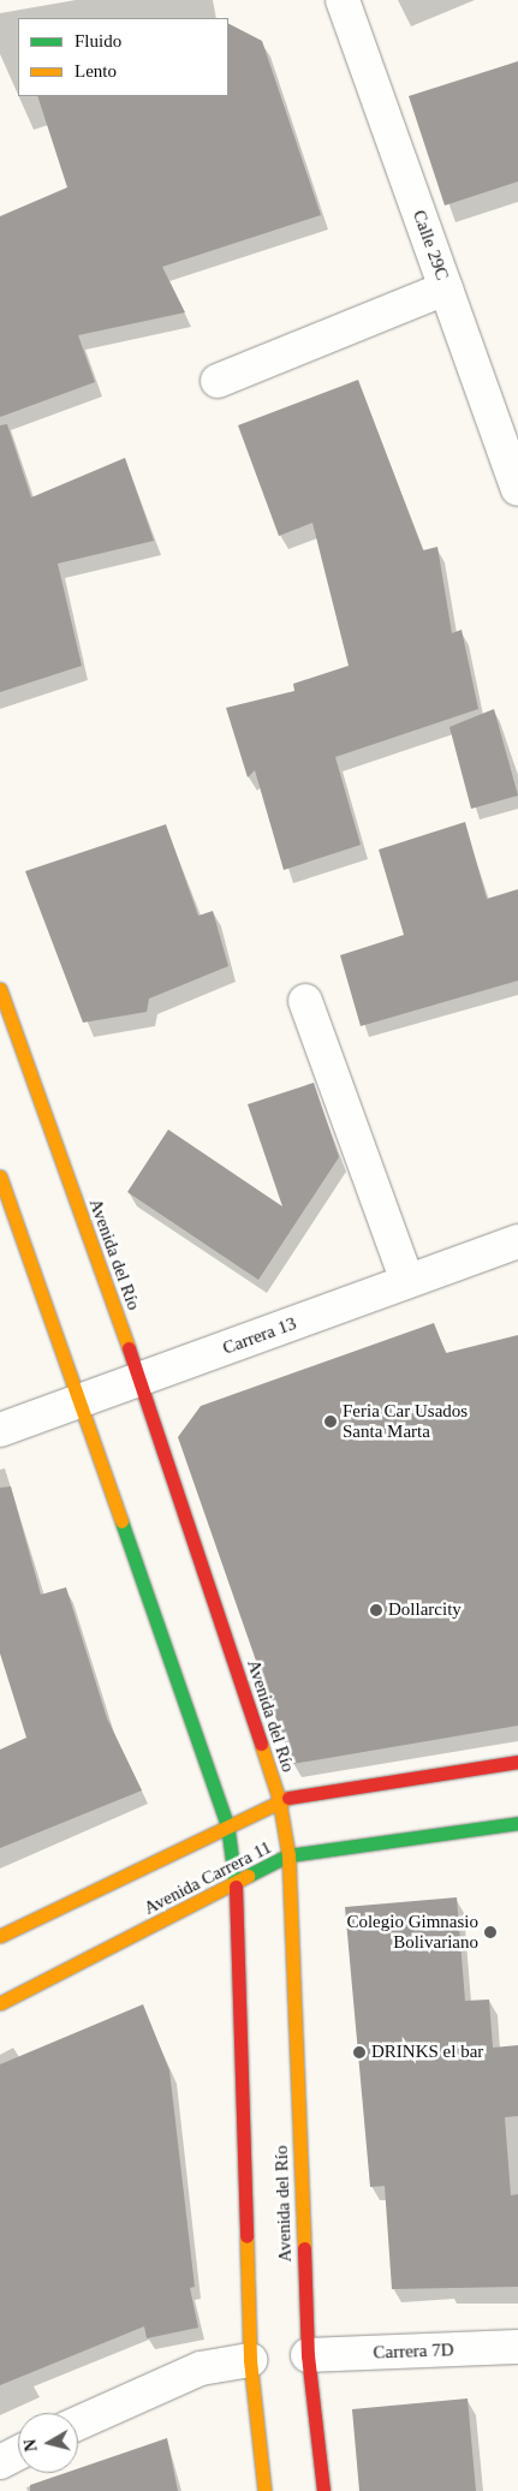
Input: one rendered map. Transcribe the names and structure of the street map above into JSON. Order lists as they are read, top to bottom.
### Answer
{
  "streets": {
    "main road": ["Avenida del Río", "Avenida Carrera 11"],
    "street": ["Calle 29C", "Carrera 13", "Carrera 7D"]
  },
  "crossings": [
    ["Avenida del Río", "Carrera 13"],
    ["Avenida del Río", "Avenida Carrera 11"],
    ["Avenida del Río", "Carrera 7D"]
  ],
  "places": [
    "Feria Car Usados Santa Marta",
    "Dollarcity",
    "Colegio Gimnasio Bolivariano",
    "DRINKS el bar"
  ],
  "legend": ["Fluido", "Lento"],
  "north": "left"
}
